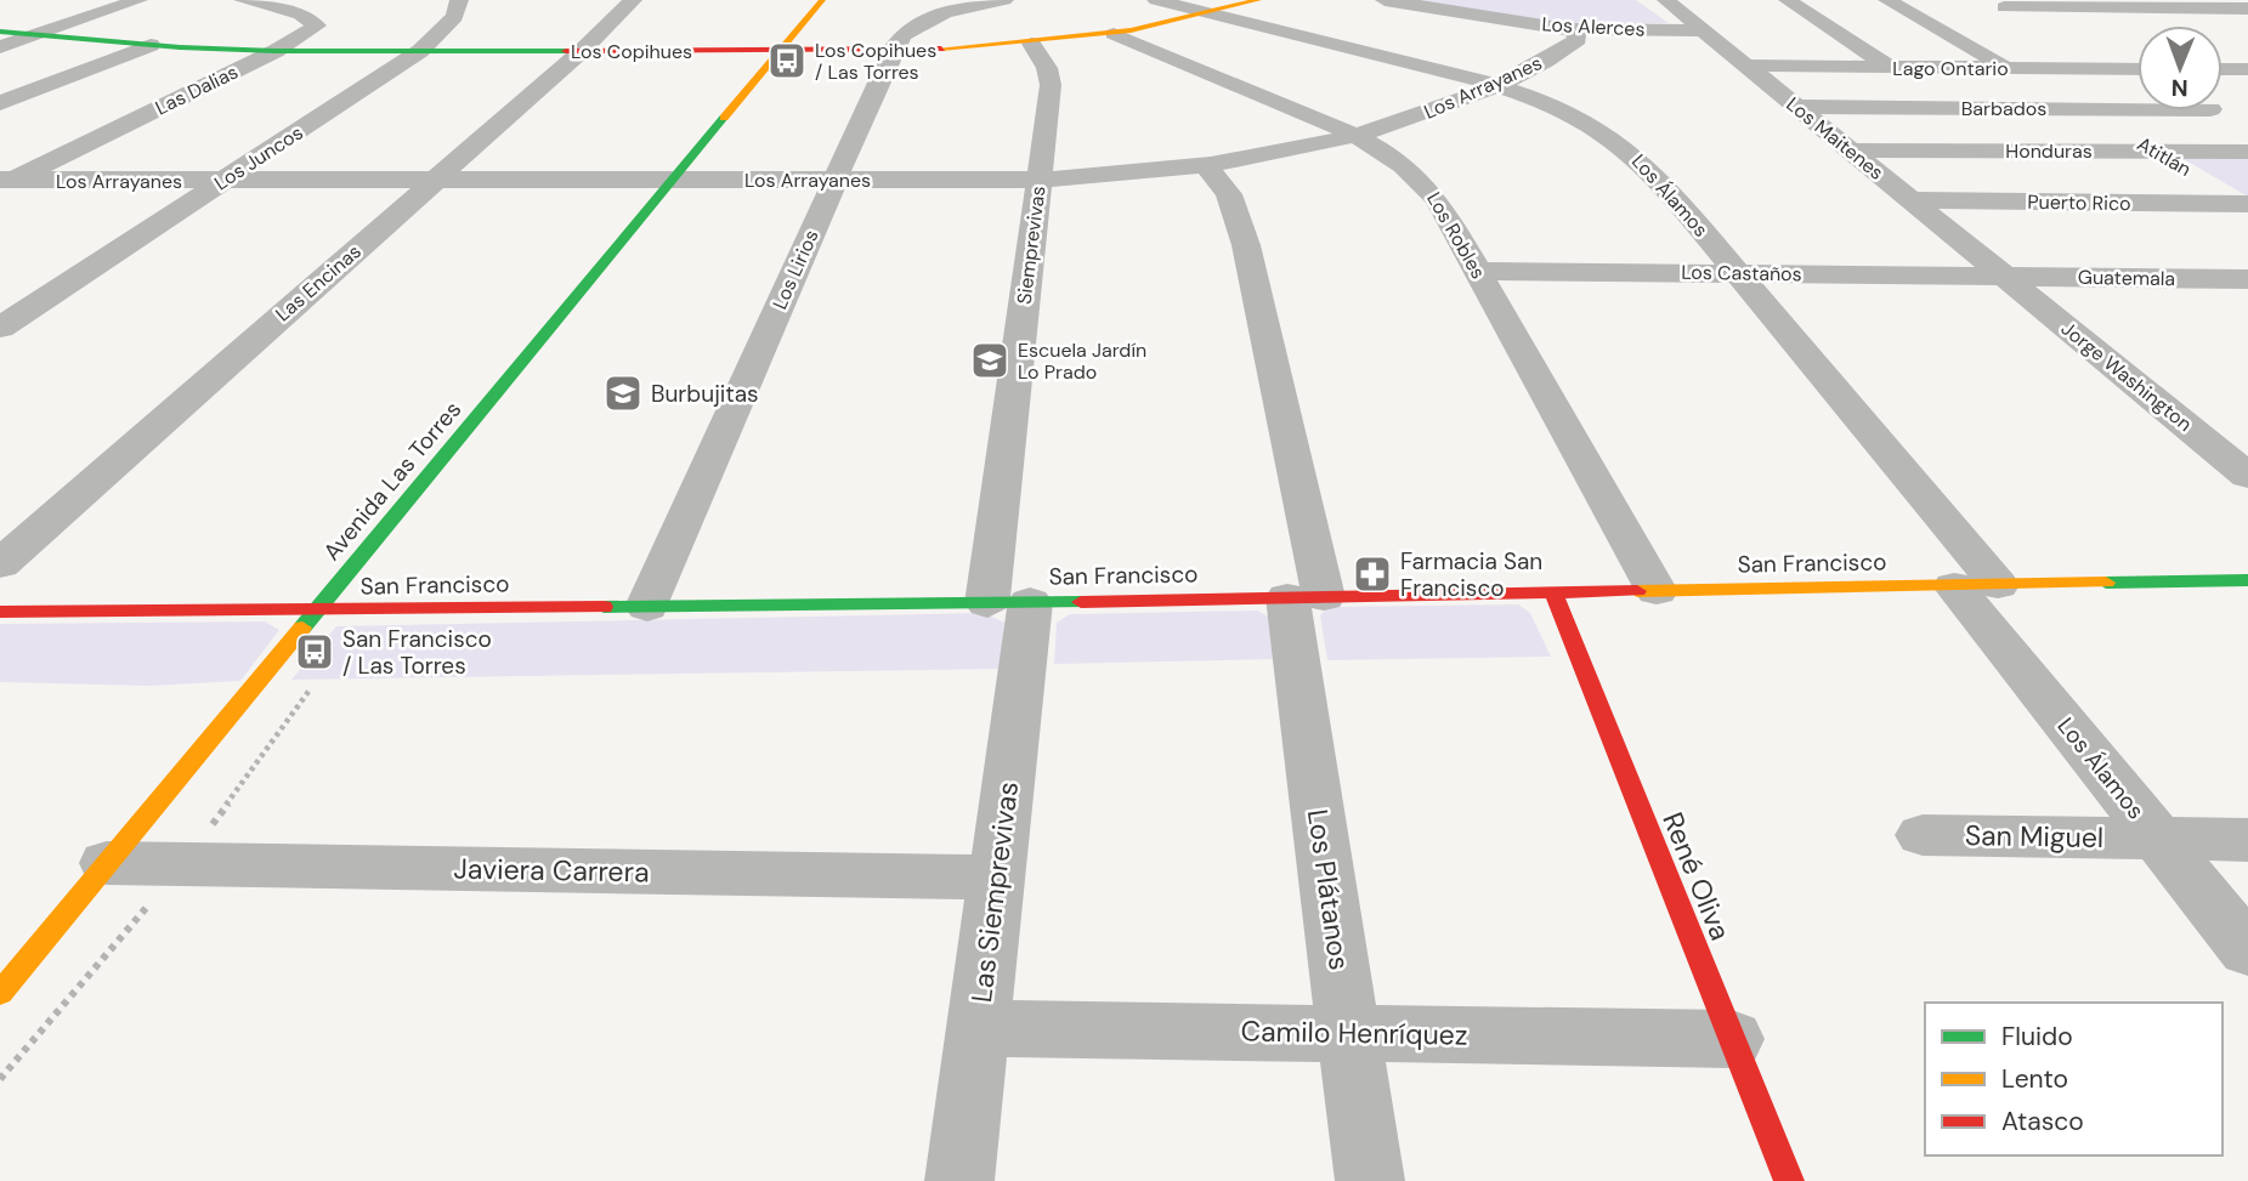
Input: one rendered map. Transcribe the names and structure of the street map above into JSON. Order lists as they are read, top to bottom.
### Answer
{
  "streets": {
    "main road": [
      "Los Copihues",
      "Avenida Las Torres",
      "San Francisco",
      "René Oliva"
    ],
    "street": [
      "Los Alerces",
      "Lago Ontario",
      "Los Arrayanes",
      "Las Dalias",
      "Barbados",
      "Los Maitenes",
      "Honduras",
      "Atitlán",
      "Los Juncos",
      "Los Álamos",
      "Puerto Rico",
      "Los Robles",
      "Siemprevivas",
      "Los Lirios",
      "Los Castaños",
      "Guatemala",
      "Las Encinas",
      "Jorge Washington",
      "San Miguel",
      "Javiera Carrera",
      "Los Plátanos",
      "Las Siemprevivas",
      "Camilo Henríquez"
    ]
  },
  "crossings": [
    ["Los Alerces", "Los Arrayanes"],
    ["Los Alerces", "Los Maitenes"],
    ["Los Copihues", "Las Dalias"],
    ["Los Copihues", "Los Juncos"],
    ["Los Copihues", "Los Álamos"],
    ["Los Copihues", "Los Robles"],
    ["Los Copihues", "Siemprevivas"],
    ["Los Copihues", "Los Lirios"],
    ["Los Copihues", "Las Encinas"],
    ["Los Copihues", "Avenida Las Torres"],
    ["Lago Ontario", "Los Maitenes"],
    ["Los Arrayanes", "Las Dalias"],
    ["Los Arrayanes", "Los Juncos"],
    ["Los Arrayanes", "Los Álamos"],
    ["Los Arrayanes", "Los Robles"],
    ["Los Arrayanes", "Siemprevivas"],
    ["Los Arrayanes", "Los Lirios"],
    ["Los Arrayanes", "Las Encinas"],
    ["Los Arrayanes", "Avenida Las Torres"],
    ["Los Arrayanes", "Los Plátanos"],
    ["Barbados", "Los Maitenes"],
    ["Barbados", "Atitlán"],
    ["Los Maitenes", "Honduras"],
    ["Los Maitenes", "Puerto Rico"],
    ["Los Maitenes", "Los Castaños"],
    ["Los Maitenes", "Guatemala"],
    ["Los Maitenes", "Jorge Washington"],
    ["Honduras", "Atitlán"],
    ["Atitlán", "Puerto Rico"],
    ["Los Álamos", "Los Castaños"],
    ["Los Álamos", "San Francisco"],
    ["Los Álamos", "San Miguel"],
    ["Los Robles", "Los Castaños"],
    ["Los Robles", "San Francisco"],
    ["Siemprevivas", "San Francisco"],
    ["Siemprevivas", "Las Siemprevivas"],
    ["Los Lirios", "San Francisco"],
    ["Los Castaños", "Guatemala"],
    ["Los Castaños", "Jorge Washington"],
    ["Guatemala", "Jorge Washington"],
    ["Avenida Las Torres", "San Francisco"],
    ["Avenida Las Torres", "Javiera Carrera"],
    ["San Francisco", "René Oliva"],
    ["San Francisco", "Los Plátanos"],
    ["San Francisco", "Las Siemprevivas"],
    ["Javiera Carrera", "Las Siemprevivas"],
    ["René Oliva", "Camilo Henríquez"],
    ["Los Plátanos", "Camilo Henríquez"],
    ["Las Siemprevivas", "Camilo Henríquez"]
  ],
  "places": {
    "bus stop": ["Los Copihues / Las Torres", "San Francisco / Las Torres"],
    "school or university": ["Escuela Jardín Lo Prado", "Burbujitas"],
    "pharmacy": ["Farmacia San Francisco"]
  },
  "legend": ["Fluido", "Lento", "Atasco"],
  "north": "bottom"
}
